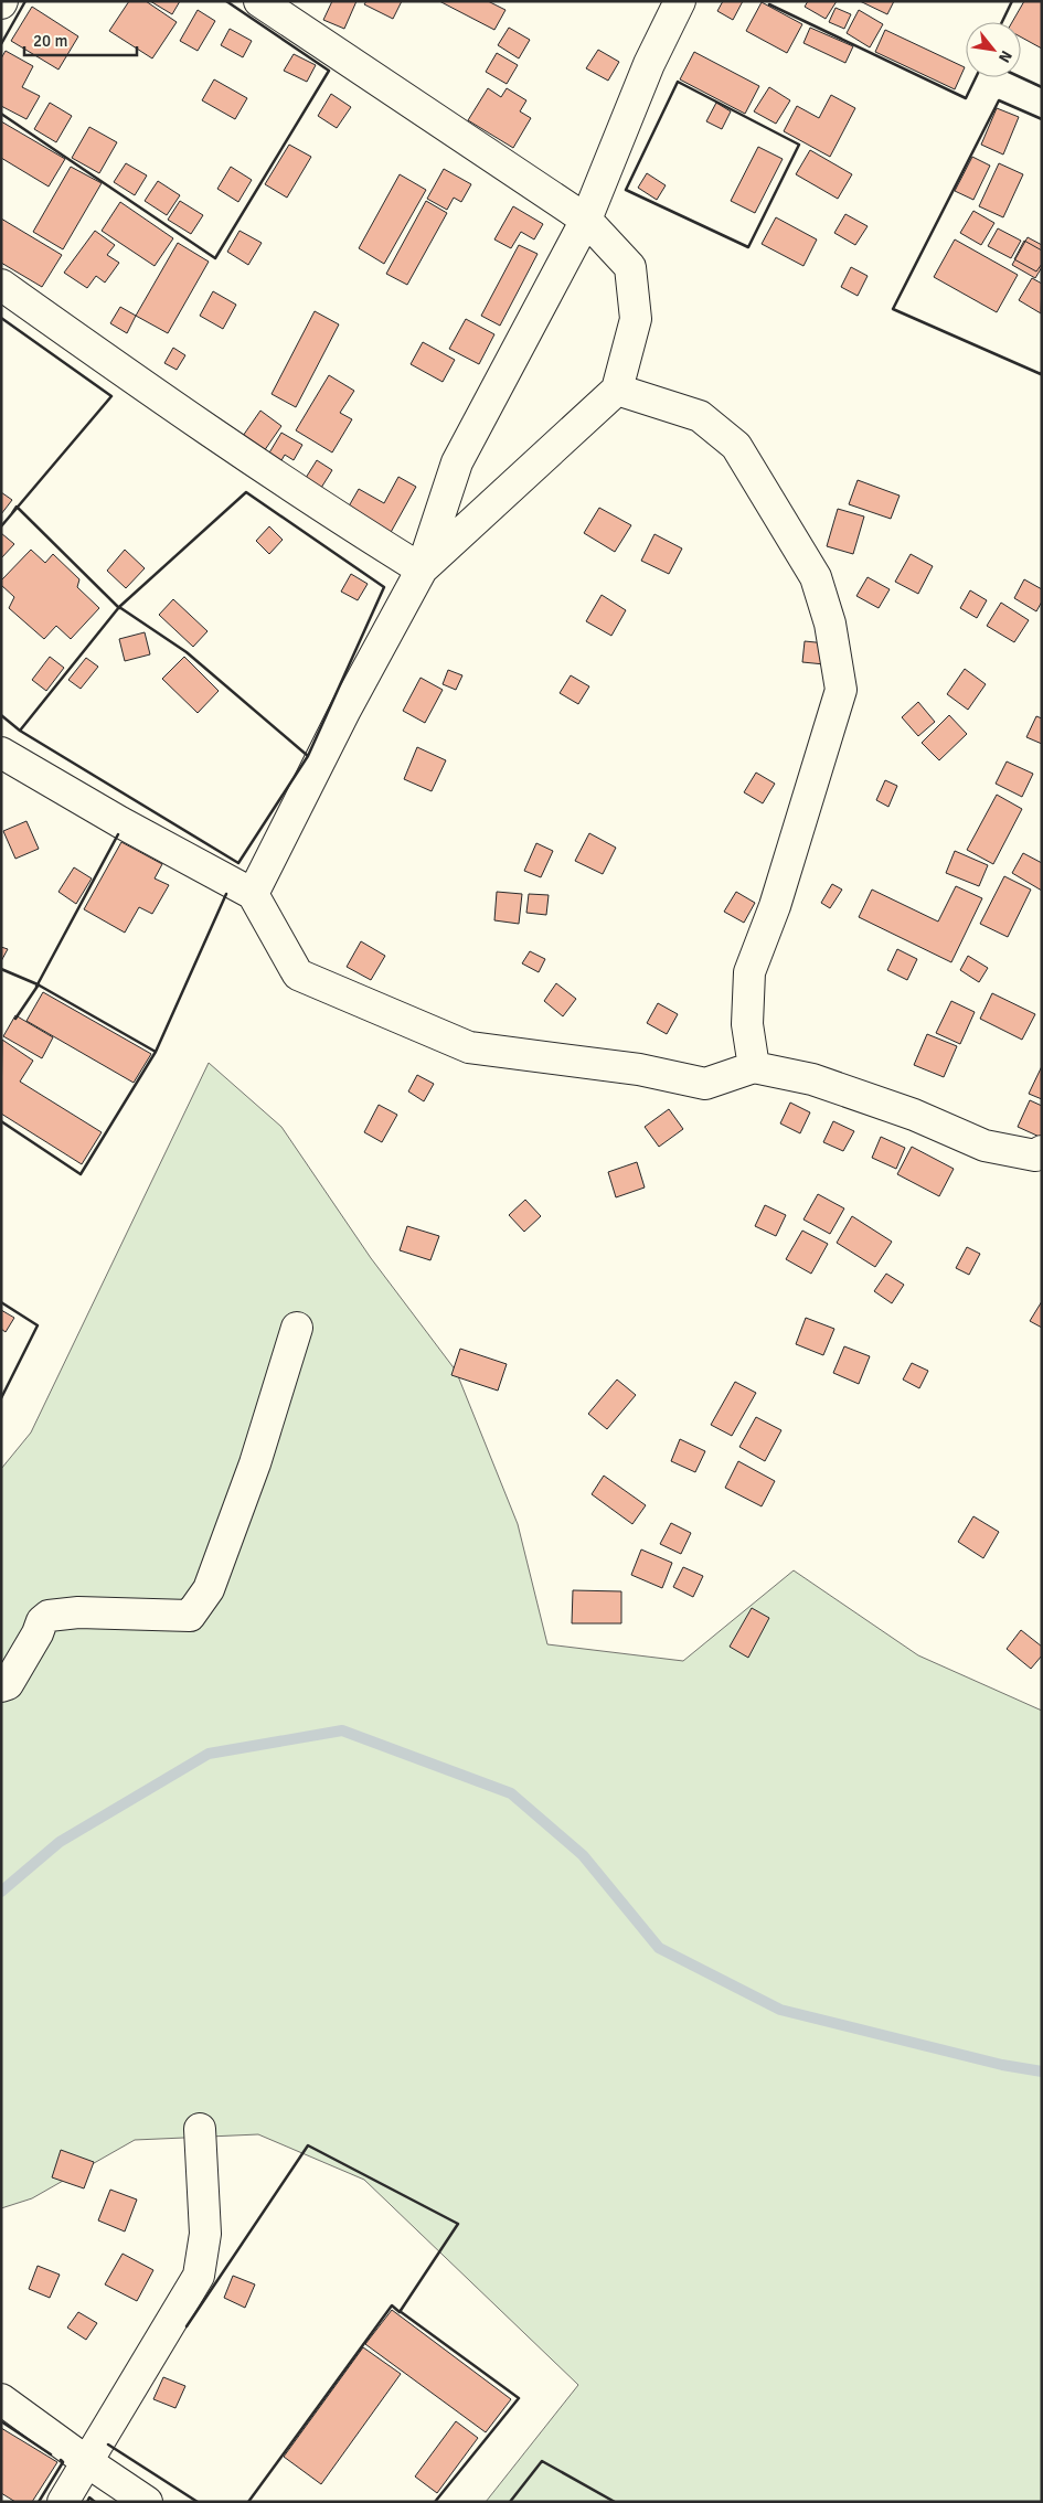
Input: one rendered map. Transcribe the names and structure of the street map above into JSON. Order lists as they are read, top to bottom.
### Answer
{
  "scale_bar": "20 m",
  "north": "bottom right"
}
